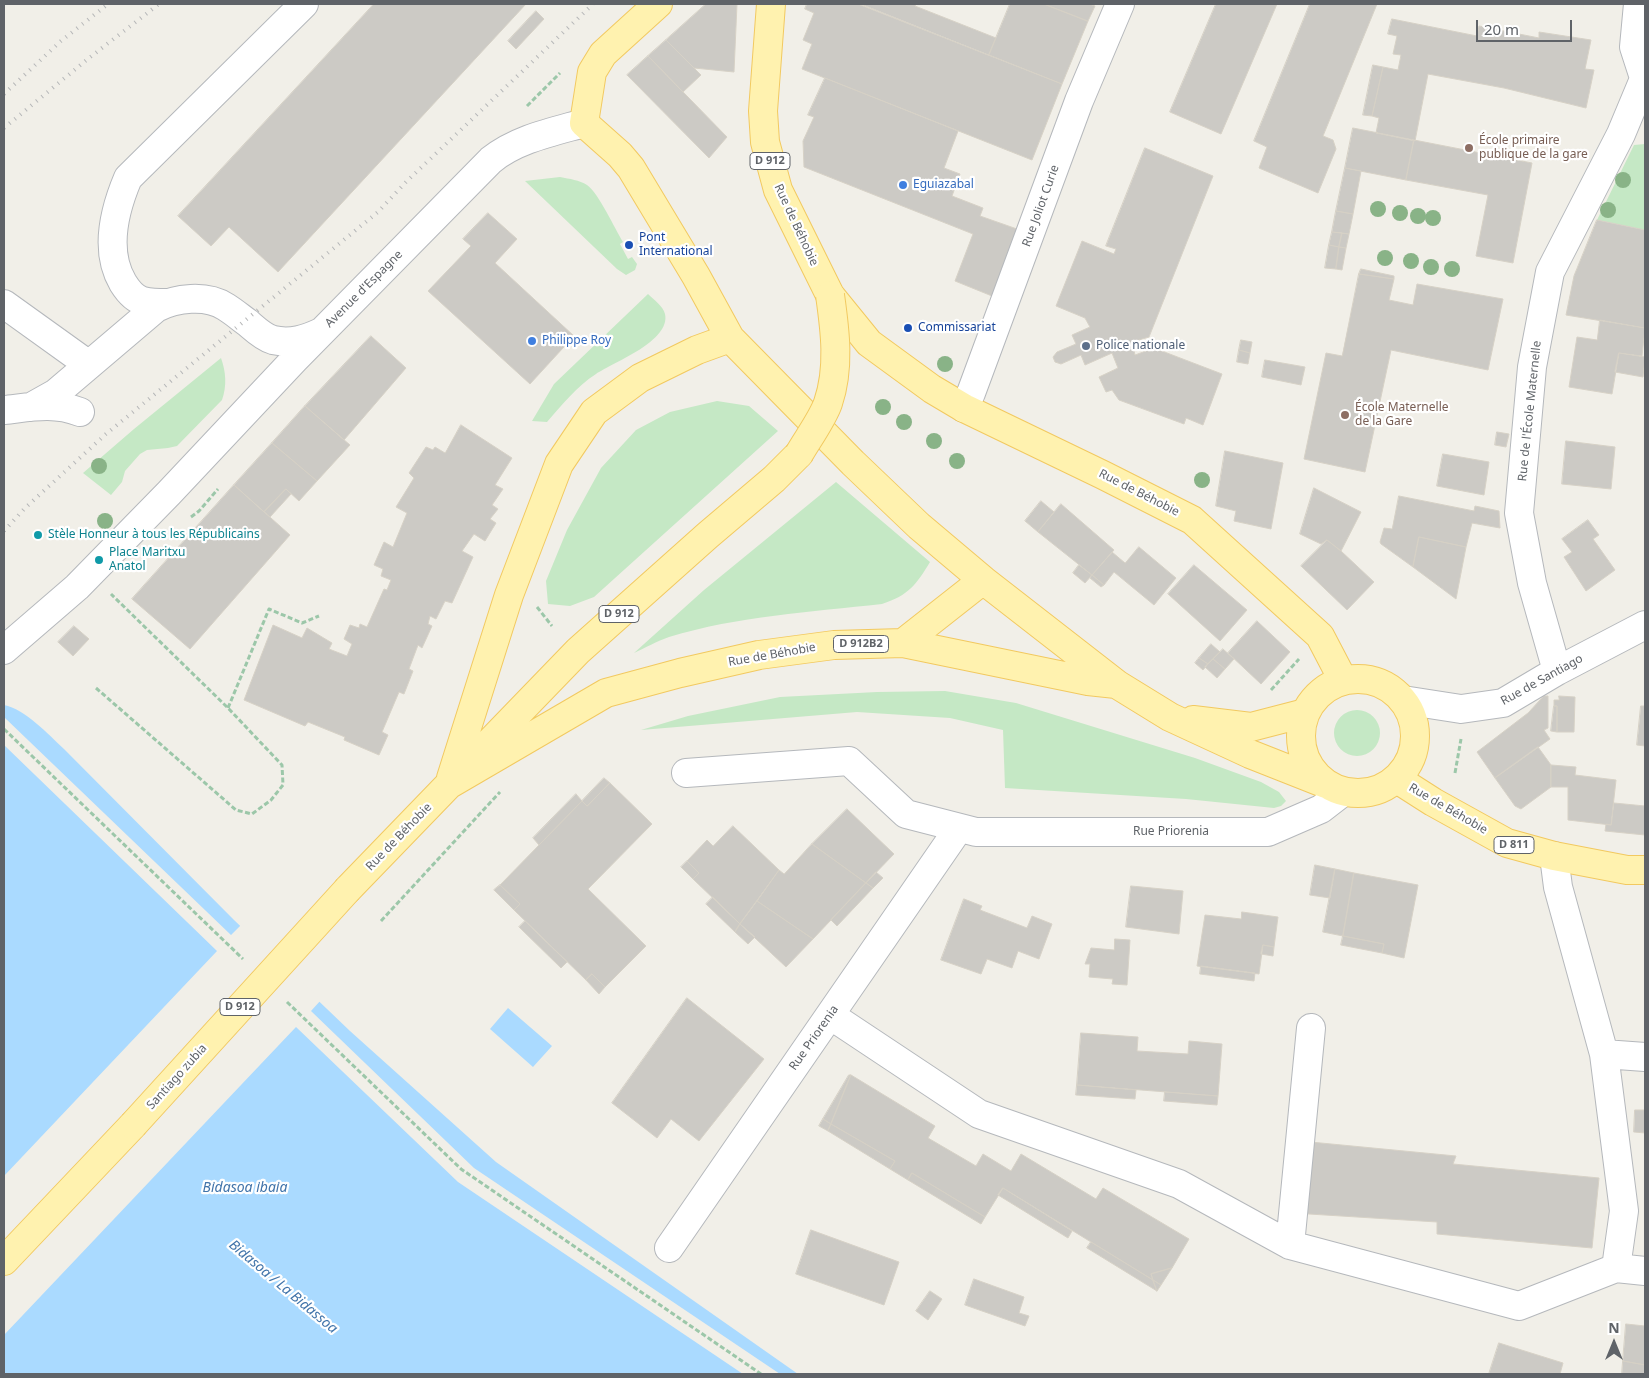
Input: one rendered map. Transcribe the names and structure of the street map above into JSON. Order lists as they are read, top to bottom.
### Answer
{
  "streets": {
    "main road": [
      "D 912",
      "Rue de Béhobie",
      "D 912B2",
      "D 811",
      "Santiago zubia"
    ],
    "street": [
      "Rue Joliot Curie",
      "Avenue d'Espagne",
      "Rue de l'École Maternelle",
      "Rue de Santiago",
      "Rue Priorenia"
    ]
  },
  "crossings": [
    ["Rue Joliot Curie", "Rue de Béhobie"],
    ["Rue de Béhobie", "Avenue d'Espagne"],
    ["Rue de Béhobie", "D 912B2"],
    ["Rue de Béhobie", "Rue de Santiago"],
    ["Rue de Béhobie", "Rue Priorenia"],
    ["Rue de Béhobie", "Santiago zubia"],
    ["Rue de l'École Maternelle", "Rue de Santiago"],
    ["Rue de Santiago", "Rue Priorenia"]
  ],
  "water": ["Bidasoa ibaia", "Bidasoa / La Bidassoa"],
  "places": [
    "École primaire publique de la gare",
    "Eguiazabal",
    "Pont International",
    "Commissariat",
    "Philippe Roy",
    "Police nationale",
    "École Maternelle de la Gare",
    "Stèle Honneur à tous les Républicains",
    "Place Maritxu Anatol"
  ],
  "scale_bar": "20 m",
  "north": "top"
}
